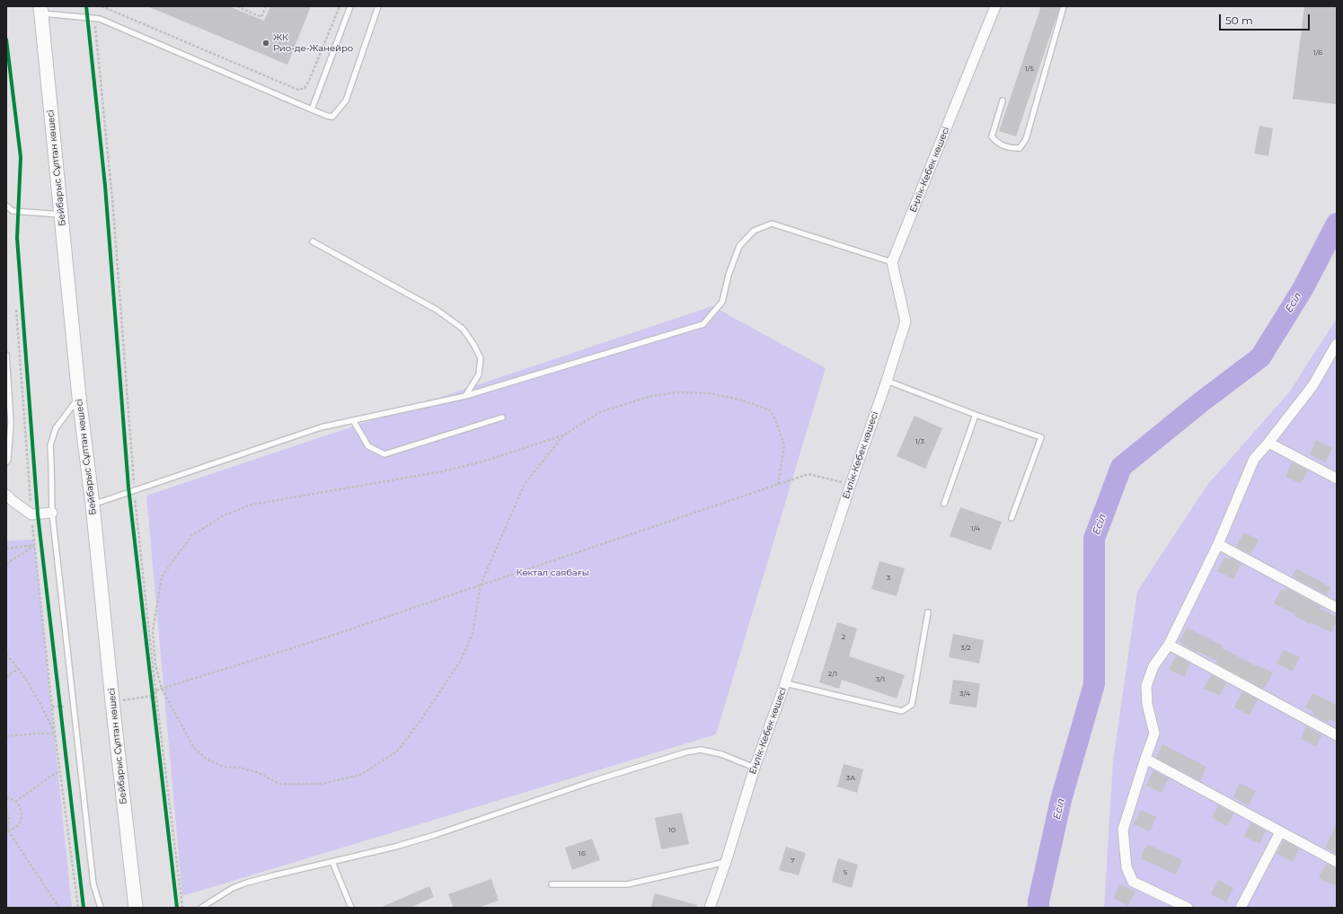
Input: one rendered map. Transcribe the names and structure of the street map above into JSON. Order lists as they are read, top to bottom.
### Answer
{
  "streets": {
    "street": ["Бейбарыс Сұлтан көшесі", "Еңлік-Кебек көшесі"]
  },
  "water": ["Есіл"],
  "parks": ["Көктал саябағы"],
  "places": ["ЖК Рио-де-Жанейро"],
  "house_numbers": [
    "1/6",
    "1/5",
    "1/3",
    "1/4",
    "3",
    "2",
    "3/2",
    "2/1",
    "3/1",
    "3/4",
    "3А",
    "10",
    "16",
    "7",
    "5"
  ],
  "scale_bar": "50 m"
}
